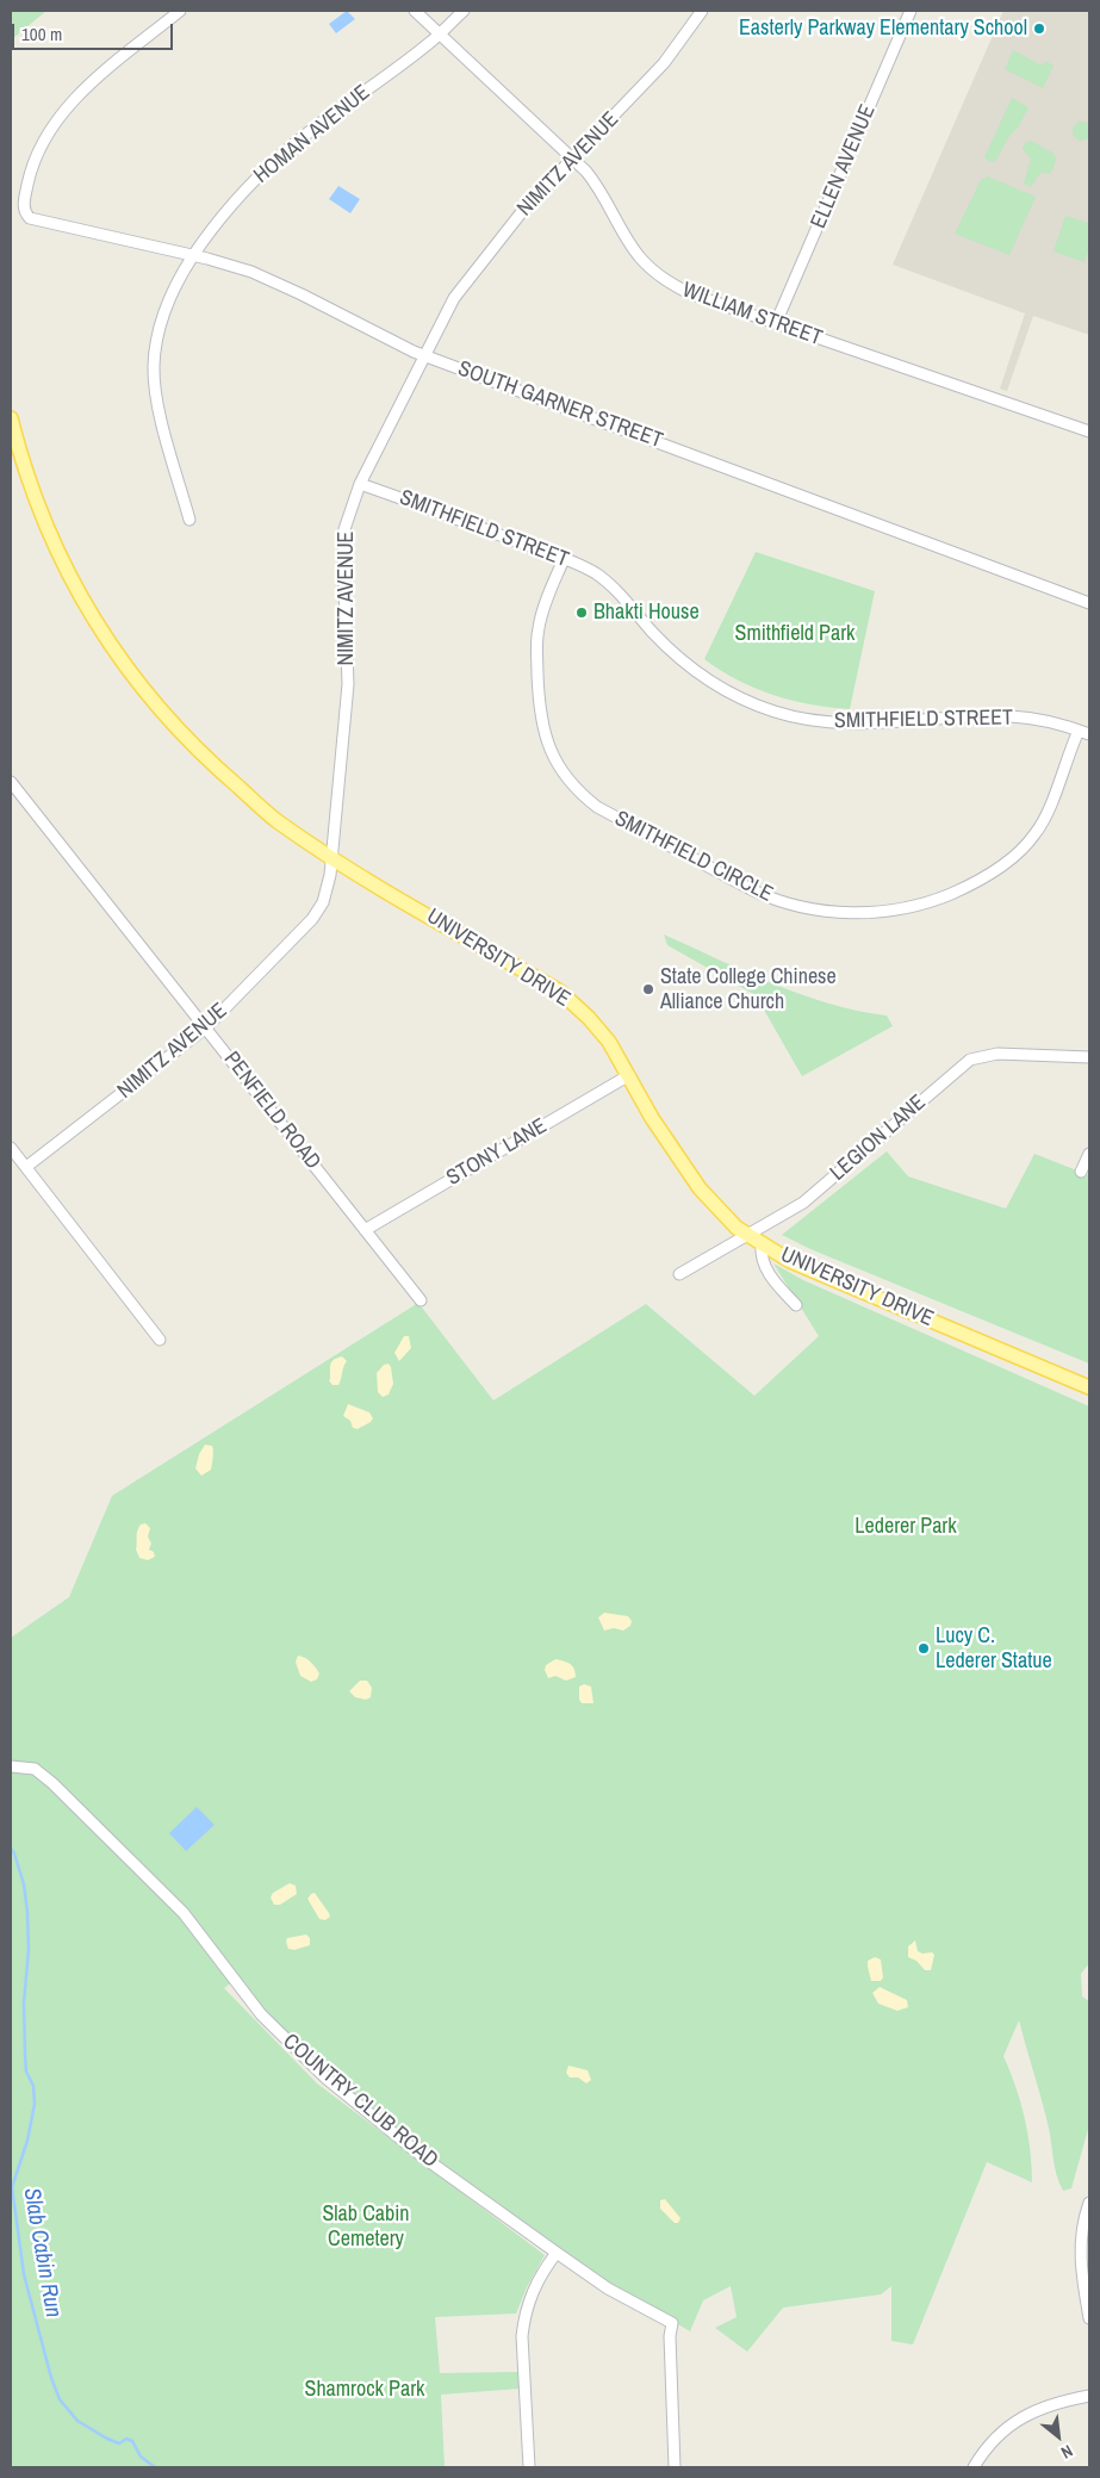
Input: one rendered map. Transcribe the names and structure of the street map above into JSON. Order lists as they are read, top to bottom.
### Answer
{
  "streets": {
    "main road": ["UNIVERSITY DRIVE"],
    "street": [
      "HOMAN AVENUE",
      "NIMITZ AVENUE",
      "ELLEN AVENUE",
      "WILLIAM STREET",
      "SOUTH GARNER STREET",
      "SMITHFIELD STREET",
      "SMITHFIELD CIRCLE",
      "PENFIELD ROAD",
      "LEGION LANE",
      "STONY LANE",
      "COUNTRY CLUB ROAD"
    ]
  },
  "crossings": [
    ["HOMAN AVENUE", "WILLIAM STREET"],
    ["HOMAN AVENUE", "SOUTH GARNER STREET"],
    ["NIMITZ AVENUE", "WILLIAM STREET"],
    ["NIMITZ AVENUE", "SOUTH GARNER STREET"],
    ["NIMITZ AVENUE", "SMITHFIELD STREET"],
    ["NIMITZ AVENUE", "UNIVERSITY DRIVE"],
    ["NIMITZ AVENUE", "PENFIELD ROAD"],
    ["ELLEN AVENUE", "WILLIAM STREET"],
    ["SMITHFIELD STREET", "SMITHFIELD CIRCLE"],
    ["UNIVERSITY DRIVE", "LEGION LANE"],
    ["UNIVERSITY DRIVE", "STONY LANE"],
    ["PENFIELD ROAD", "STONY LANE"]
  ],
  "water": ["Slab Cabin Run"],
  "parks": [
    "Smithfield Park",
    "Lederer Park",
    "Slab Cabin Cemetery",
    "Shamrock Park"
  ],
  "places": [
    "Easterly Parkway Elementary School",
    "Bhakti House",
    "State College Chinese Alliance Church",
    "Lucy C. Lederer Statue"
  ],
  "scale_bar": "100 m",
  "north": "bottom right"
}
